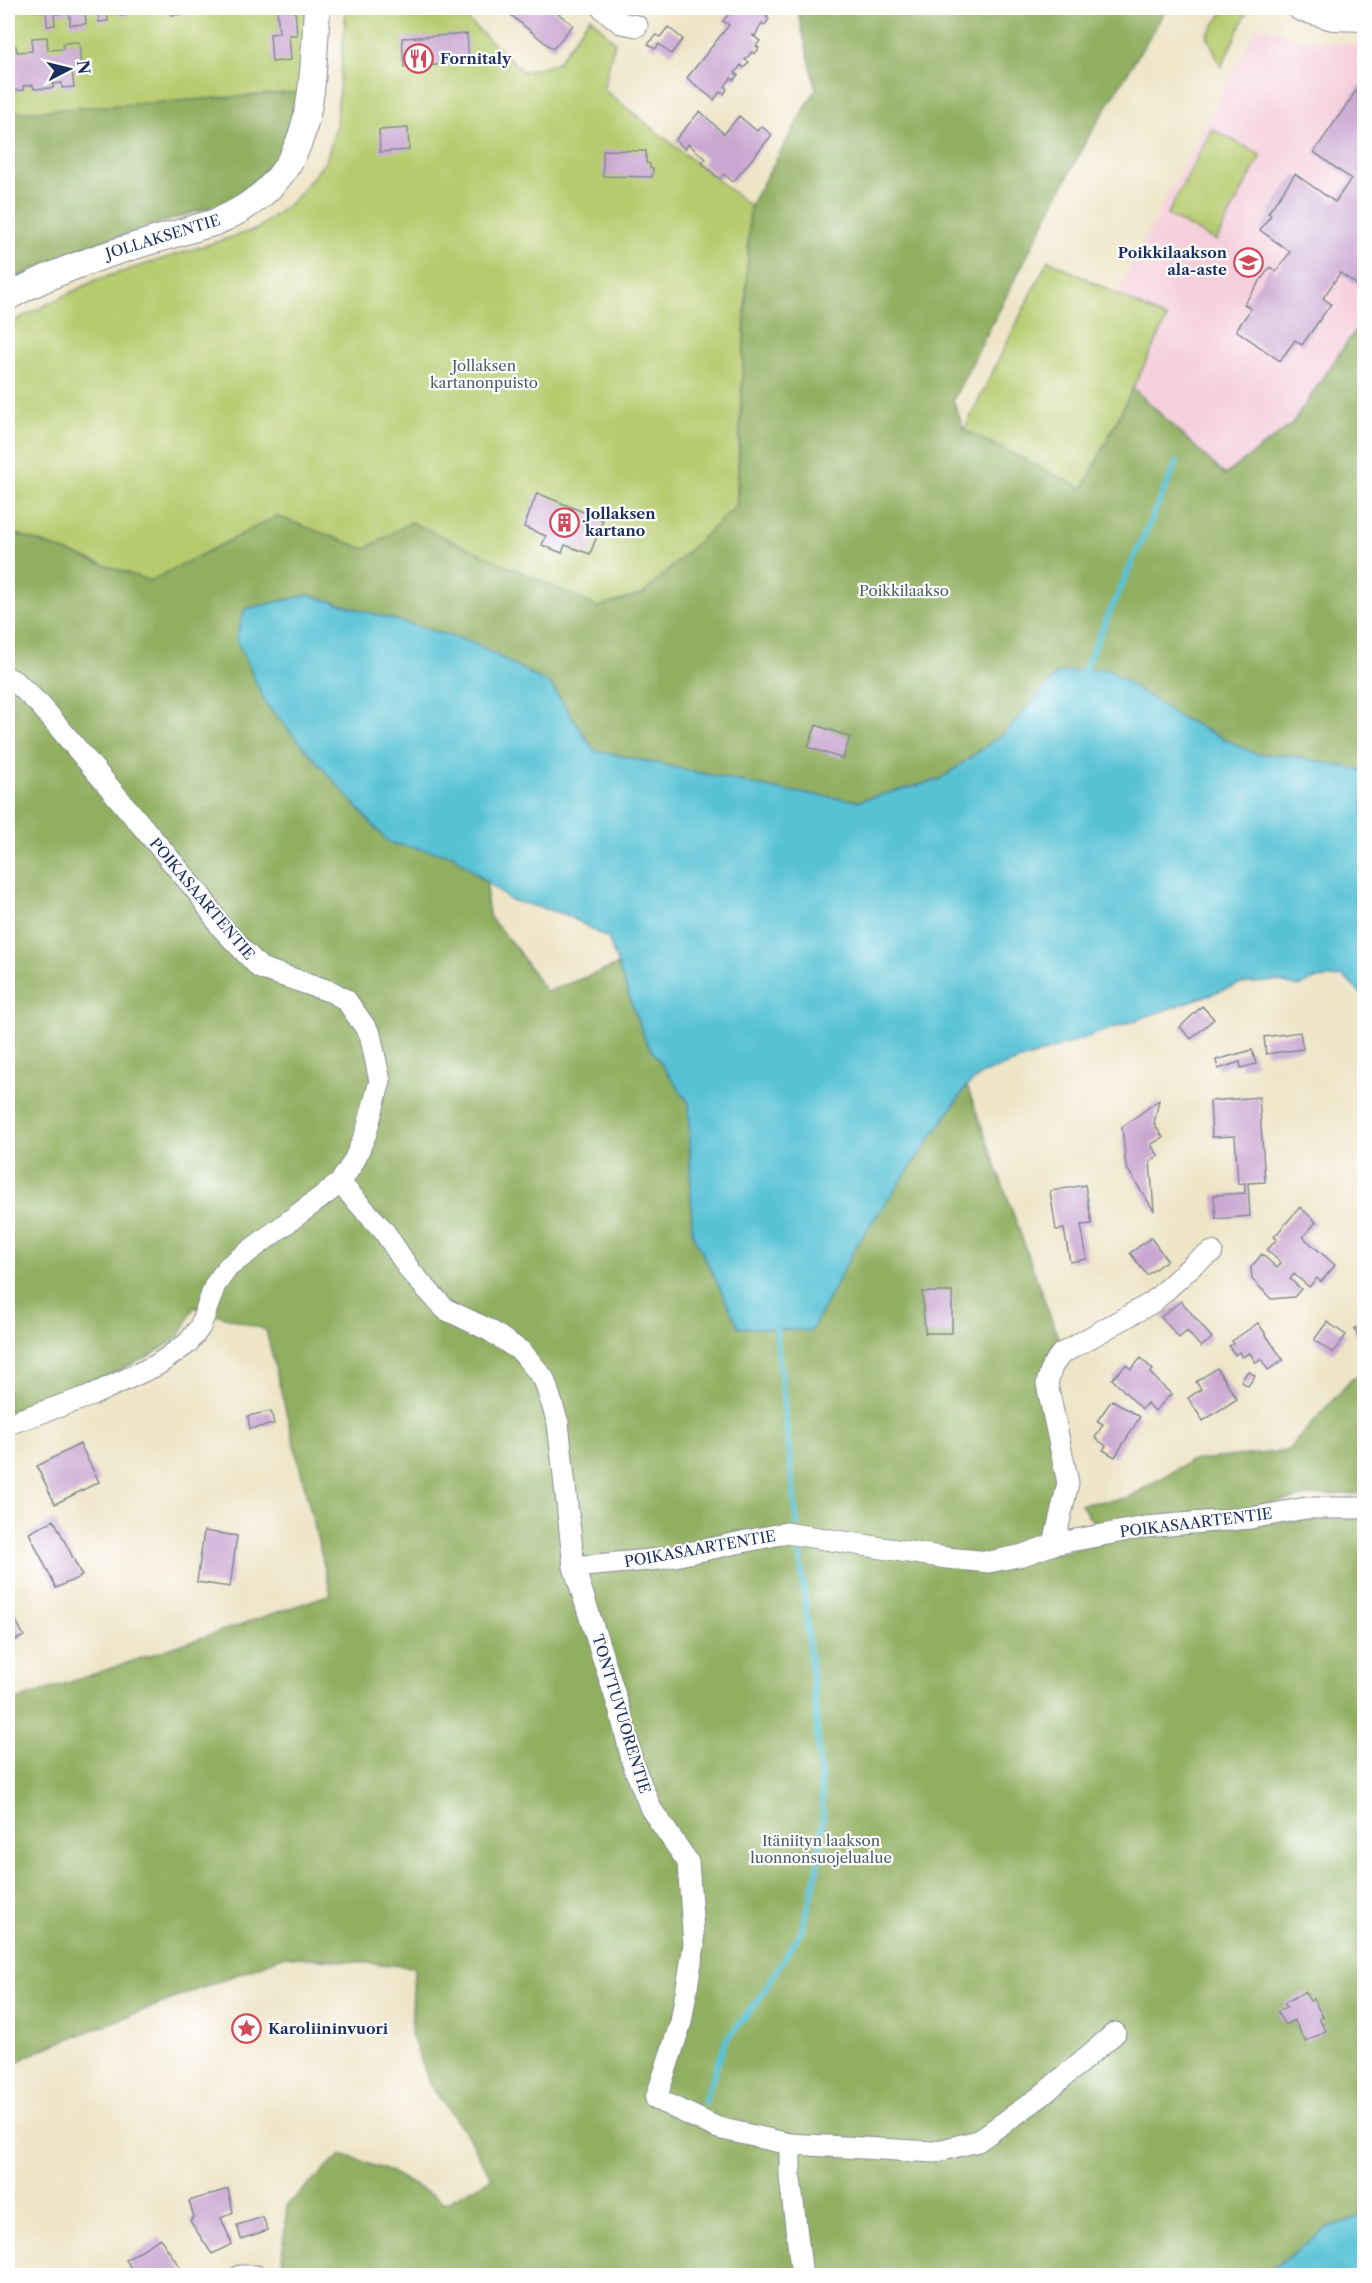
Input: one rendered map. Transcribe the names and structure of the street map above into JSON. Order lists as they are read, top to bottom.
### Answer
{
  "streets": {
    "street": ["JOLLAKSENTIE", "POIKASAARTENTIE", "TONTTUVUORENTIE"]
  },
  "crossings": [
    ["POIKASAARTENTIE", "TONTTUVUORENTIE"]
  ],
  "parks": ["Jollaksen kartanonpuisto", "Poikkilaakso", "Itäniityn laakson luonnonsuojelualue"],
  "places": {
    "restaurant": ["Fornitaly"],
    "school or university": ["Poikkilaakson ala-aste"],
    "building": ["Jollaksen kartano"],
    "place": ["Karoliininvuori"]
  },
  "north": "right"
}
